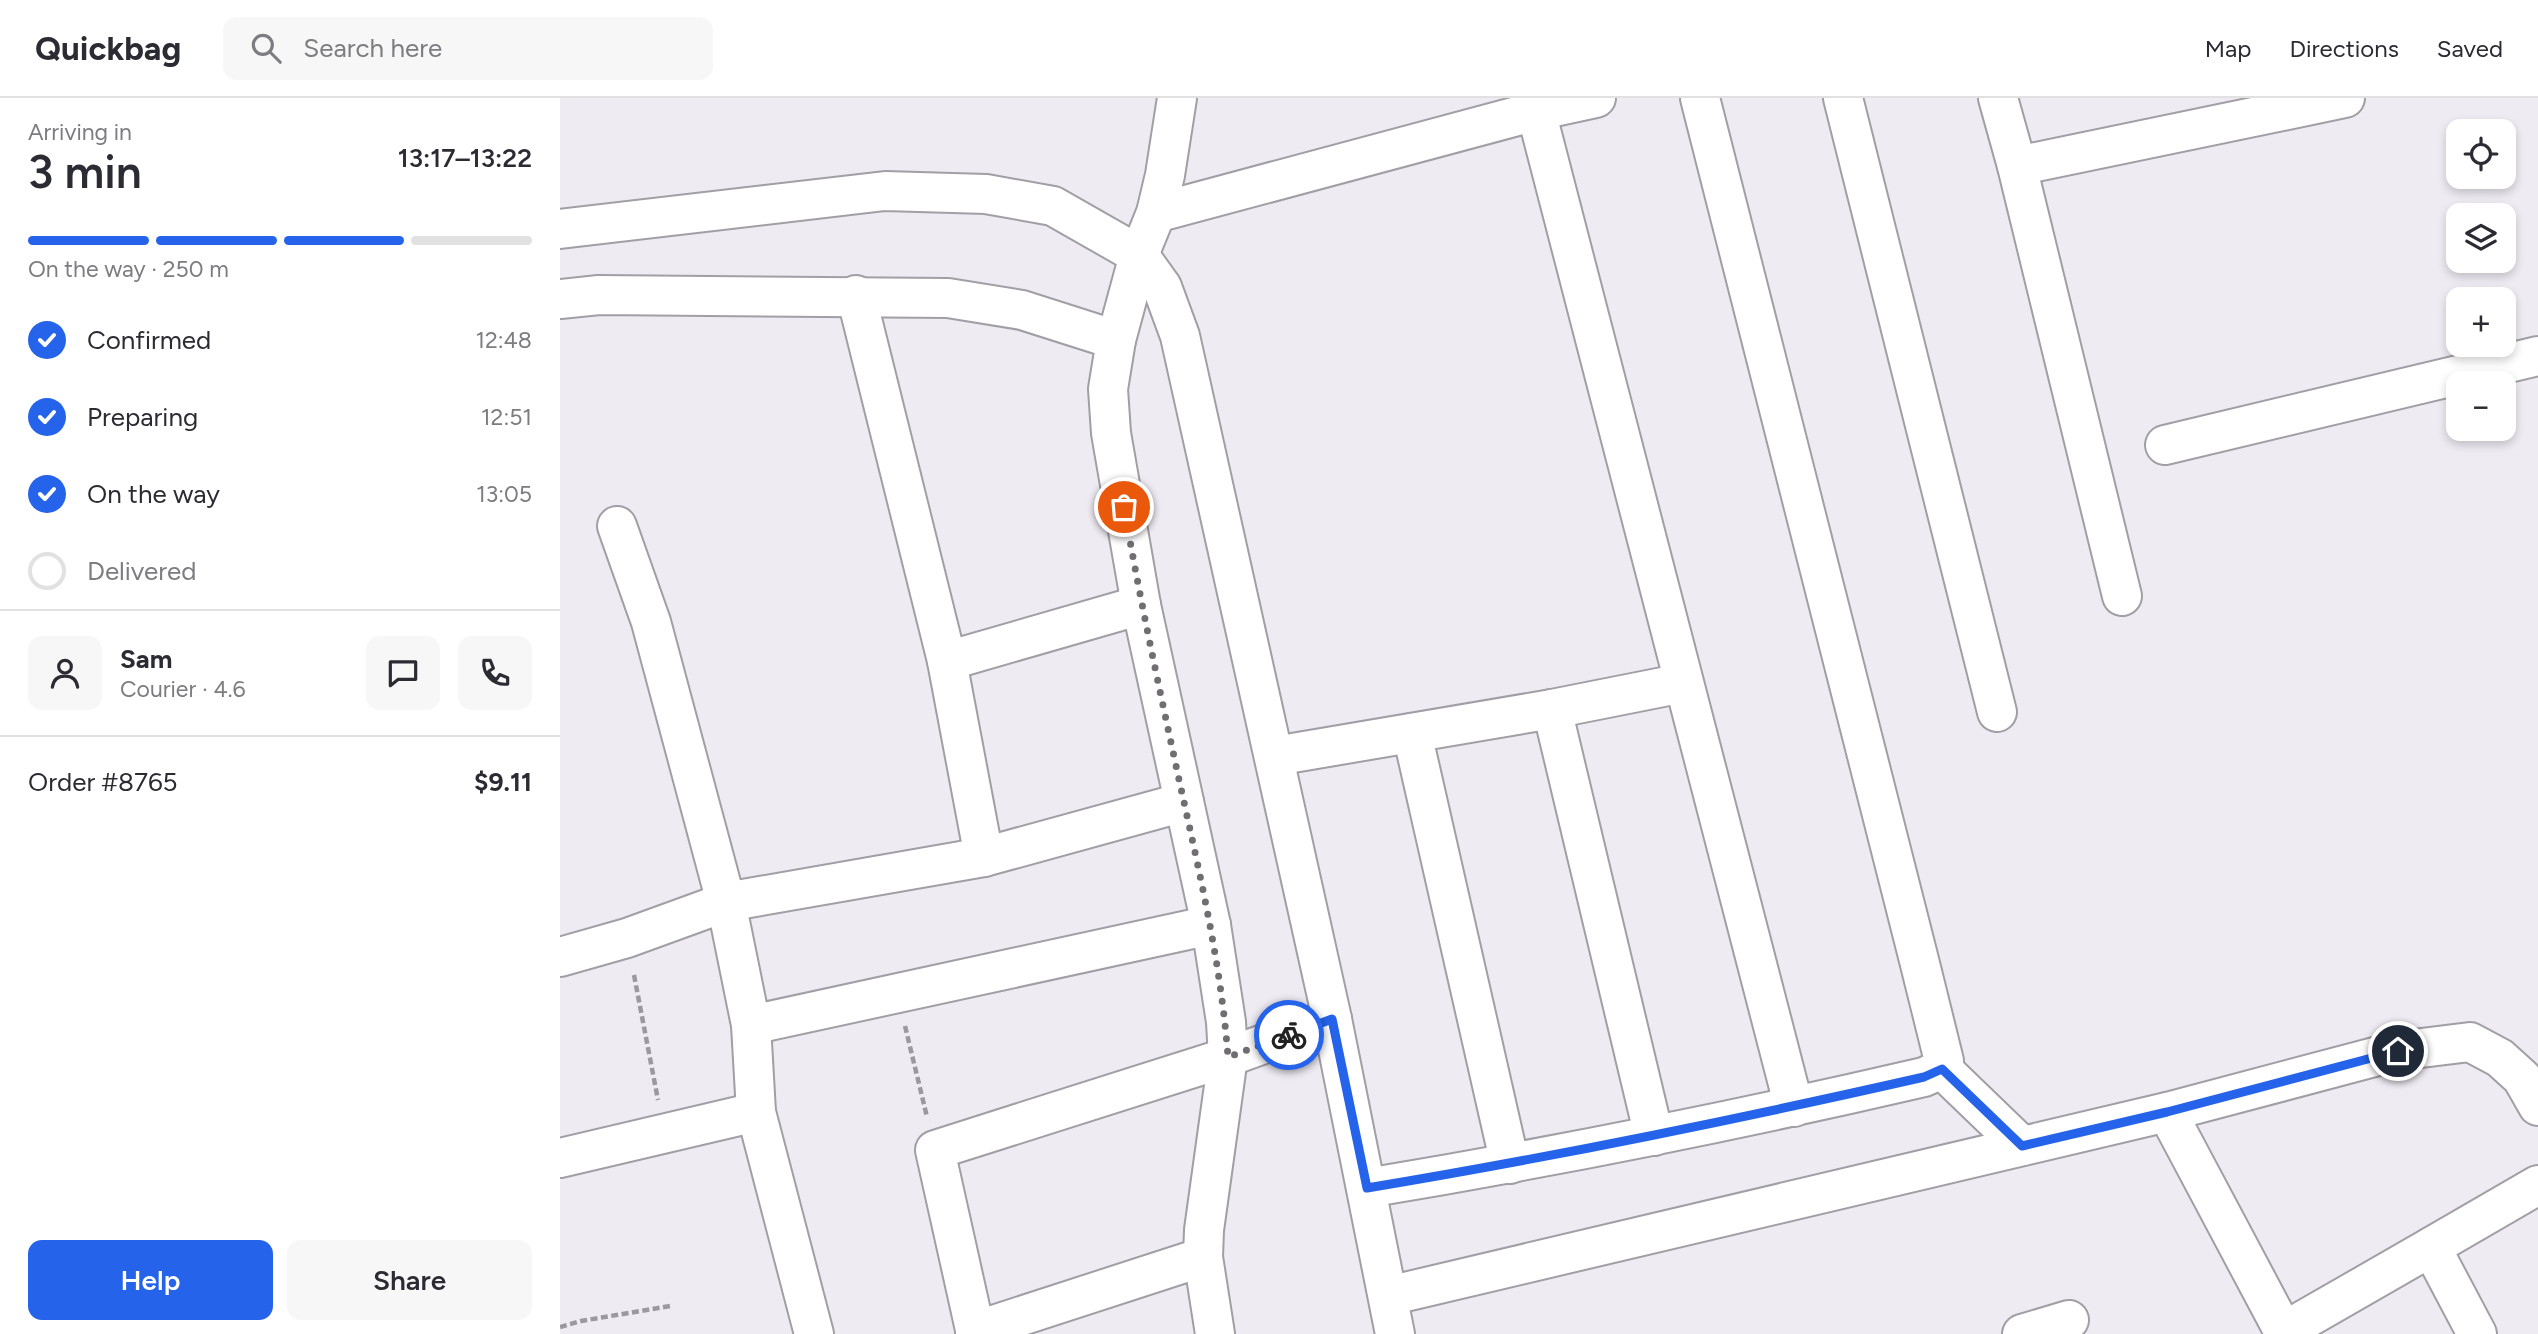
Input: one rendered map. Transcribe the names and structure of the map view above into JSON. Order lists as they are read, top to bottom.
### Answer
{
  "page": {
    "header": "Quickbag",
    "search": "Search here",
    "nav": ["Map", "Directions", "Saved"],
    "heading": ["3 min", "Arriving in", "13:17–13:22"],
    "panel": [
      "Sam",
      "Courier · 4.6",
      "Order #8765",
      "$9.11"
    ],
    "map_buttons": ["+", "−"],
    "bar": "On the way · 250 m",
    "list": [
      ["Confirmed", "12:48"],
      ["Preparing", "12:51"],
      ["On the way", "13:05"],
      "Delivered"
    ],
    "buttons": ["Help", "Share"]
  }
}
